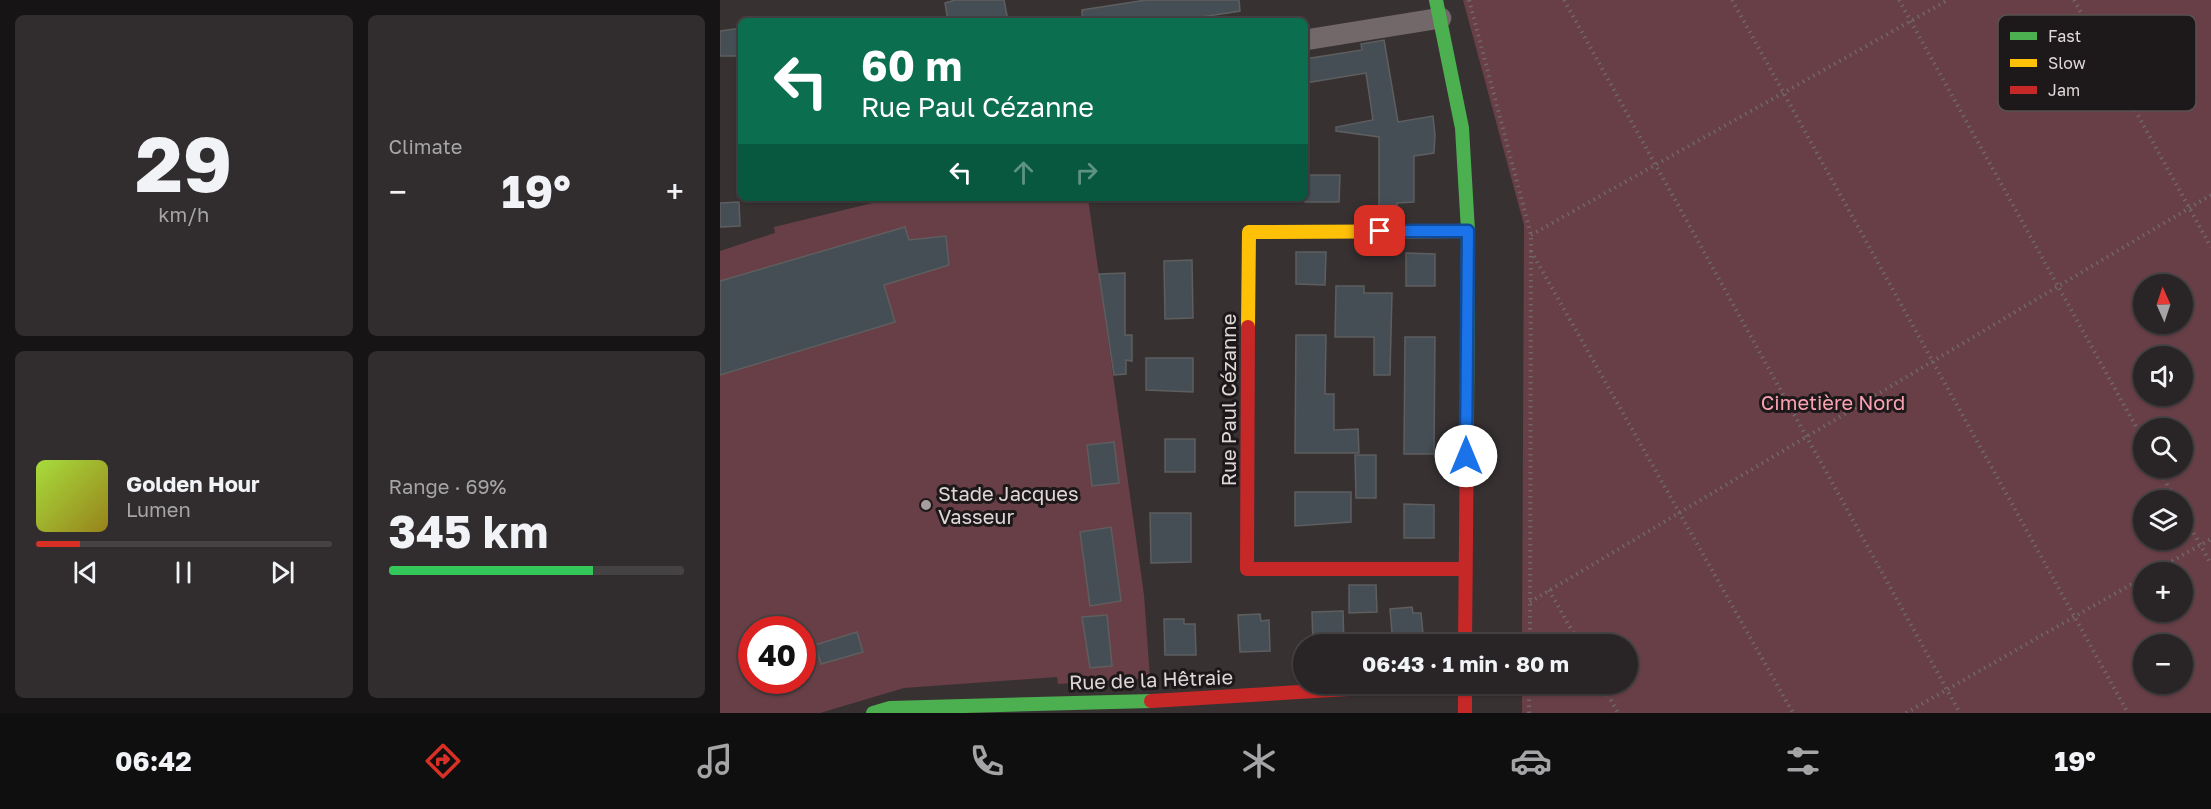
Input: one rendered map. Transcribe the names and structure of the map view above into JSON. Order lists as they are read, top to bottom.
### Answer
{
  "streets": {
    "street": ["Rue Paul Cézanne", "Rue de la Hêtraie"]
  },
  "parks": ["Cimetière Nord"],
  "places": ["Stade Jacques Vasseur"],
  "legend": ["Fast", "Slow", "Jam"],
  "north": "top",
  "page": {
    "tile": [
      ["29", "km/h"],
      "Climate",
      ["Range · 69%", "345 km"]
    ],
    "turn": ["60 m", "Rue Paul Cézanne"],
    "heat": ["−", "19°", "+"],
    "map_buttons": ["+", "−"],
    "song": ["Golden Hour", "Lumen"],
    "limit": "40",
    "trip": "06:43 · 1 min · 80 m",
    "tabs": ["06:42", "19°"]
  }
}
